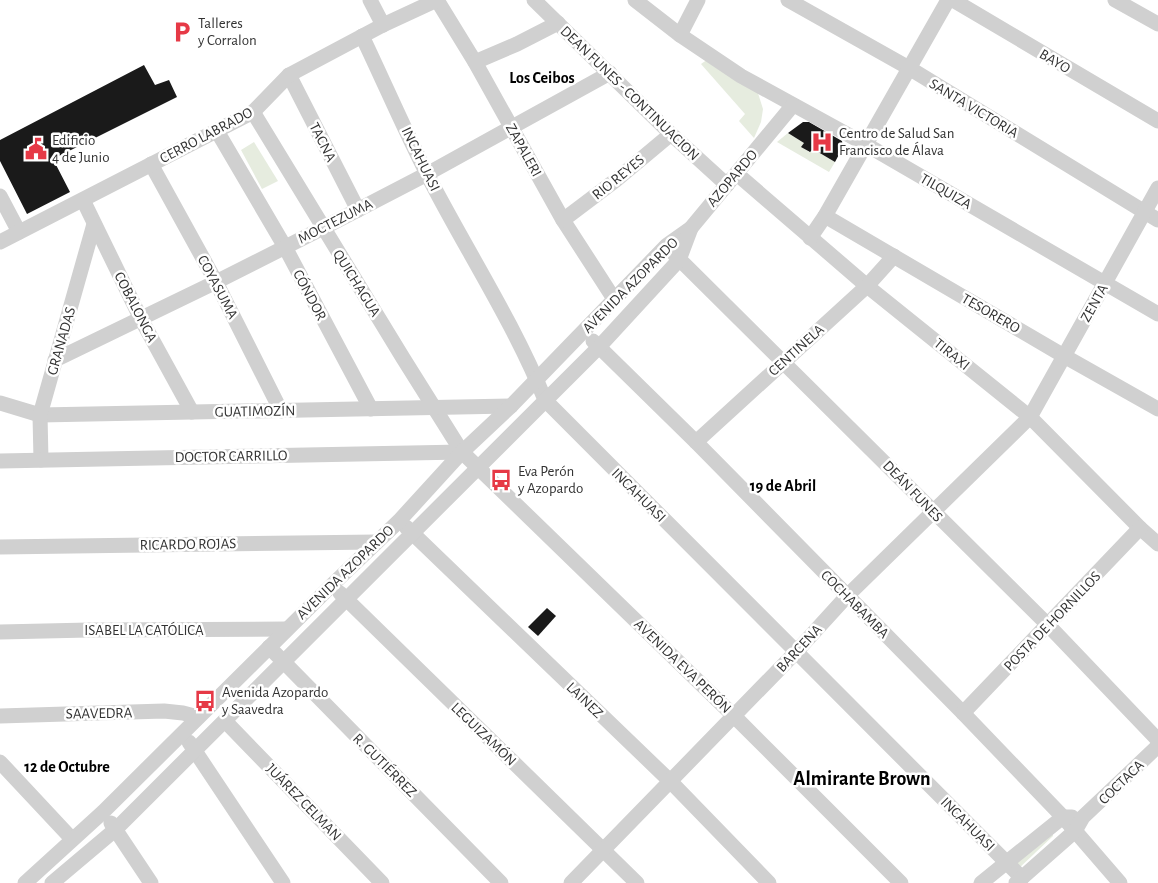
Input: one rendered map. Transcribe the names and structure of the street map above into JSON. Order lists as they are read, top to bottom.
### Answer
{
  "streets": {
    "street": [
      "BAYO",
      "DEAN FUNES - CONTINUACION",
      "SANTA VICTORIA",
      "CERRO LABRADO",
      "TACNA",
      "ZAPALERI",
      "INCAHUASI",
      "RIO REYES",
      "AZOPARDO",
      "TILQUIZA",
      "MOCTEZUMA",
      "QUICHAGUA",
      "AVENIDA AZOPARDO",
      "COYASUMA",
      "CÓNDOR",
      "ZENTA",
      "COBALONGA",
      "TESORERO",
      "GRANADAS",
      "CENTINELA",
      "TIRAXI",
      "GUATIMOZÍN",
      "DOCTOR CARRILLO",
      "DEÁN FUNES",
      "RICARDO ROJAS",
      "COCHABAMBA",
      "POSTA DE HORNILLOS",
      "ISABEL LA CATÓLICA",
      "BARCENA",
      "AVENIDA EVA PERÓN",
      "LAINEZ",
      "SAAVEDRA",
      "LEGUIZAMÓN",
      "R. GUTIÉRREZ",
      "COCTACA",
      "JUÁREZ CELMAN"
    ]
  },
  "crossings": [
    ["DEAN FUNES - CONTINUACION", "RIO REYES"],
    ["DEAN FUNES - CONTINUACION", "AZOPARDO"],
    ["DEAN FUNES - CONTINUACION", "MOCTEZUMA"],
    ["DEAN FUNES - CONTINUACION", "TIRAXI"],
    ["SANTA VICTORIA", "ZENTA"],
    ["CERRO LABRADO", "TACNA"],
    ["CERRO LABRADO", "ZAPALERI"],
    ["CERRO LABRADO", "INCAHUASI"],
    ["CERRO LABRADO", "QUICHAGUA"],
    ["CERRO LABRADO", "COYASUMA"],
    ["CERRO LABRADO", "CÓNDOR"],
    ["CERRO LABRADO", "COBALONGA"],
    ["TACNA", "MOCTEZUMA"],
    ["ZAPALERI", "RIO REYES"],
    ["ZAPALERI", "MOCTEZUMA"],
    ["ZAPALERI", "AVENIDA AZOPARDO"],
    ["INCAHUASI", "MOCTEZUMA"],
    ["INCAHUASI", "AVENIDA AZOPARDO"],
    ["INCAHUASI", "BARCENA"],
    ["INCAHUASI", "COCTACA"],
    ["AZOPARDO", "TILQUIZA"],
    ["AZOPARDO", "AVENIDA AZOPARDO"],
    ["AZOPARDO", "TIRAXI"],
    ["TILQUIZA", "ZENTA"],
    ["MOCTEZUMA", "QUICHAGUA"],
    ["MOCTEZUMA", "COYASUMA"],
    ["MOCTEZUMA", "CÓNDOR"],
    ["MOCTEZUMA", "COBALONGA"],
    ["MOCTEZUMA", "GRANADAS"],
    ["QUICHAGUA", "AVENIDA AZOPARDO"],
    ["QUICHAGUA", "GUATIMOZÍN"],
    ["QUICHAGUA", "DOCTOR CARRILLO"],
    ["QUICHAGUA", "AVENIDA EVA PERÓN"],
    ["AVENIDA AZOPARDO", "GUATIMOZÍN"],
    ["AVENIDA AZOPARDO", "DOCTOR CARRILLO"],
    ["AVENIDA AZOPARDO", "DEÁN FUNES"],
    ["AVENIDA AZOPARDO", "RICARDO ROJAS"],
    ["AVENIDA AZOPARDO", "COCHABAMBA"],
    ["AVENIDA AZOPARDO", "ISABEL LA CATÓLICA"],
    ["AVENIDA AZOPARDO", "AVENIDA EVA PERÓN"],
    ["AVENIDA AZOPARDO", "LAINEZ"],
    ["AVENIDA AZOPARDO", "SAAVEDRA"],
    ["AVENIDA AZOPARDO", "LEGUIZAMÓN"],
    ["AVENIDA AZOPARDO", "R. GUTIÉRREZ"],
    ["AVENIDA AZOPARDO", "JUÁREZ CELMAN"],
    ["COYASUMA", "GUATIMOZÍN"],
    ["CÓNDOR", "GUATIMOZÍN"],
    ["ZENTA", "TESORERO"],
    ["ZENTA", "TIRAXI"],
    ["ZENTA", "BARCENA"],
    ["COBALONGA", "GRANADAS"],
    ["COBALONGA", "GUATIMOZÍN"],
    ["TESORERO", "CENTINELA"],
    ["GRANADAS", "GUATIMOZÍN"],
    ["GRANADAS", "DOCTOR CARRILLO"],
    ["CENTINELA", "TIRAXI"],
    ["CENTINELA", "DEÁN FUNES"],
    ["CENTINELA", "COCHABAMBA"],
    ["TIRAXI", "POSTA DE HORNILLOS"],
    ["TIRAXI", "BARCENA"],
    ["DOCTOR CARRILLO", "AVENIDA EVA PERÓN"],
    ["DEÁN FUNES", "POSTA DE HORNILLOS"],
    ["DEÁN FUNES", "BARCENA"],
    ["COCHABAMBA", "POSTA DE HORNILLOS"],
    ["COCHABAMBA", "BARCENA"],
    ["COCHABAMBA", "COCTACA"],
    ["BARCENA", "AVENIDA EVA PERÓN"],
    ["BARCENA", "LAINEZ"],
    ["BARCENA", "LEGUIZAMÓN"]
  ],
  "districts": [
    "Los Ceibos",
    "19 de Abril",
    "12 de Octubre",
    "Almirante Brown"
  ],
  "places": {
    "parking": ["Talleres y Corralon"],
    "hospital": ["Centro de Salud San Francisco de Álava"],
    "public building": ["Edificio 4 de Junio"],
    "bus stop": ["Eva Perón y Azopardo", "Avenida Azopardo y Saavedra"]
  }
}
